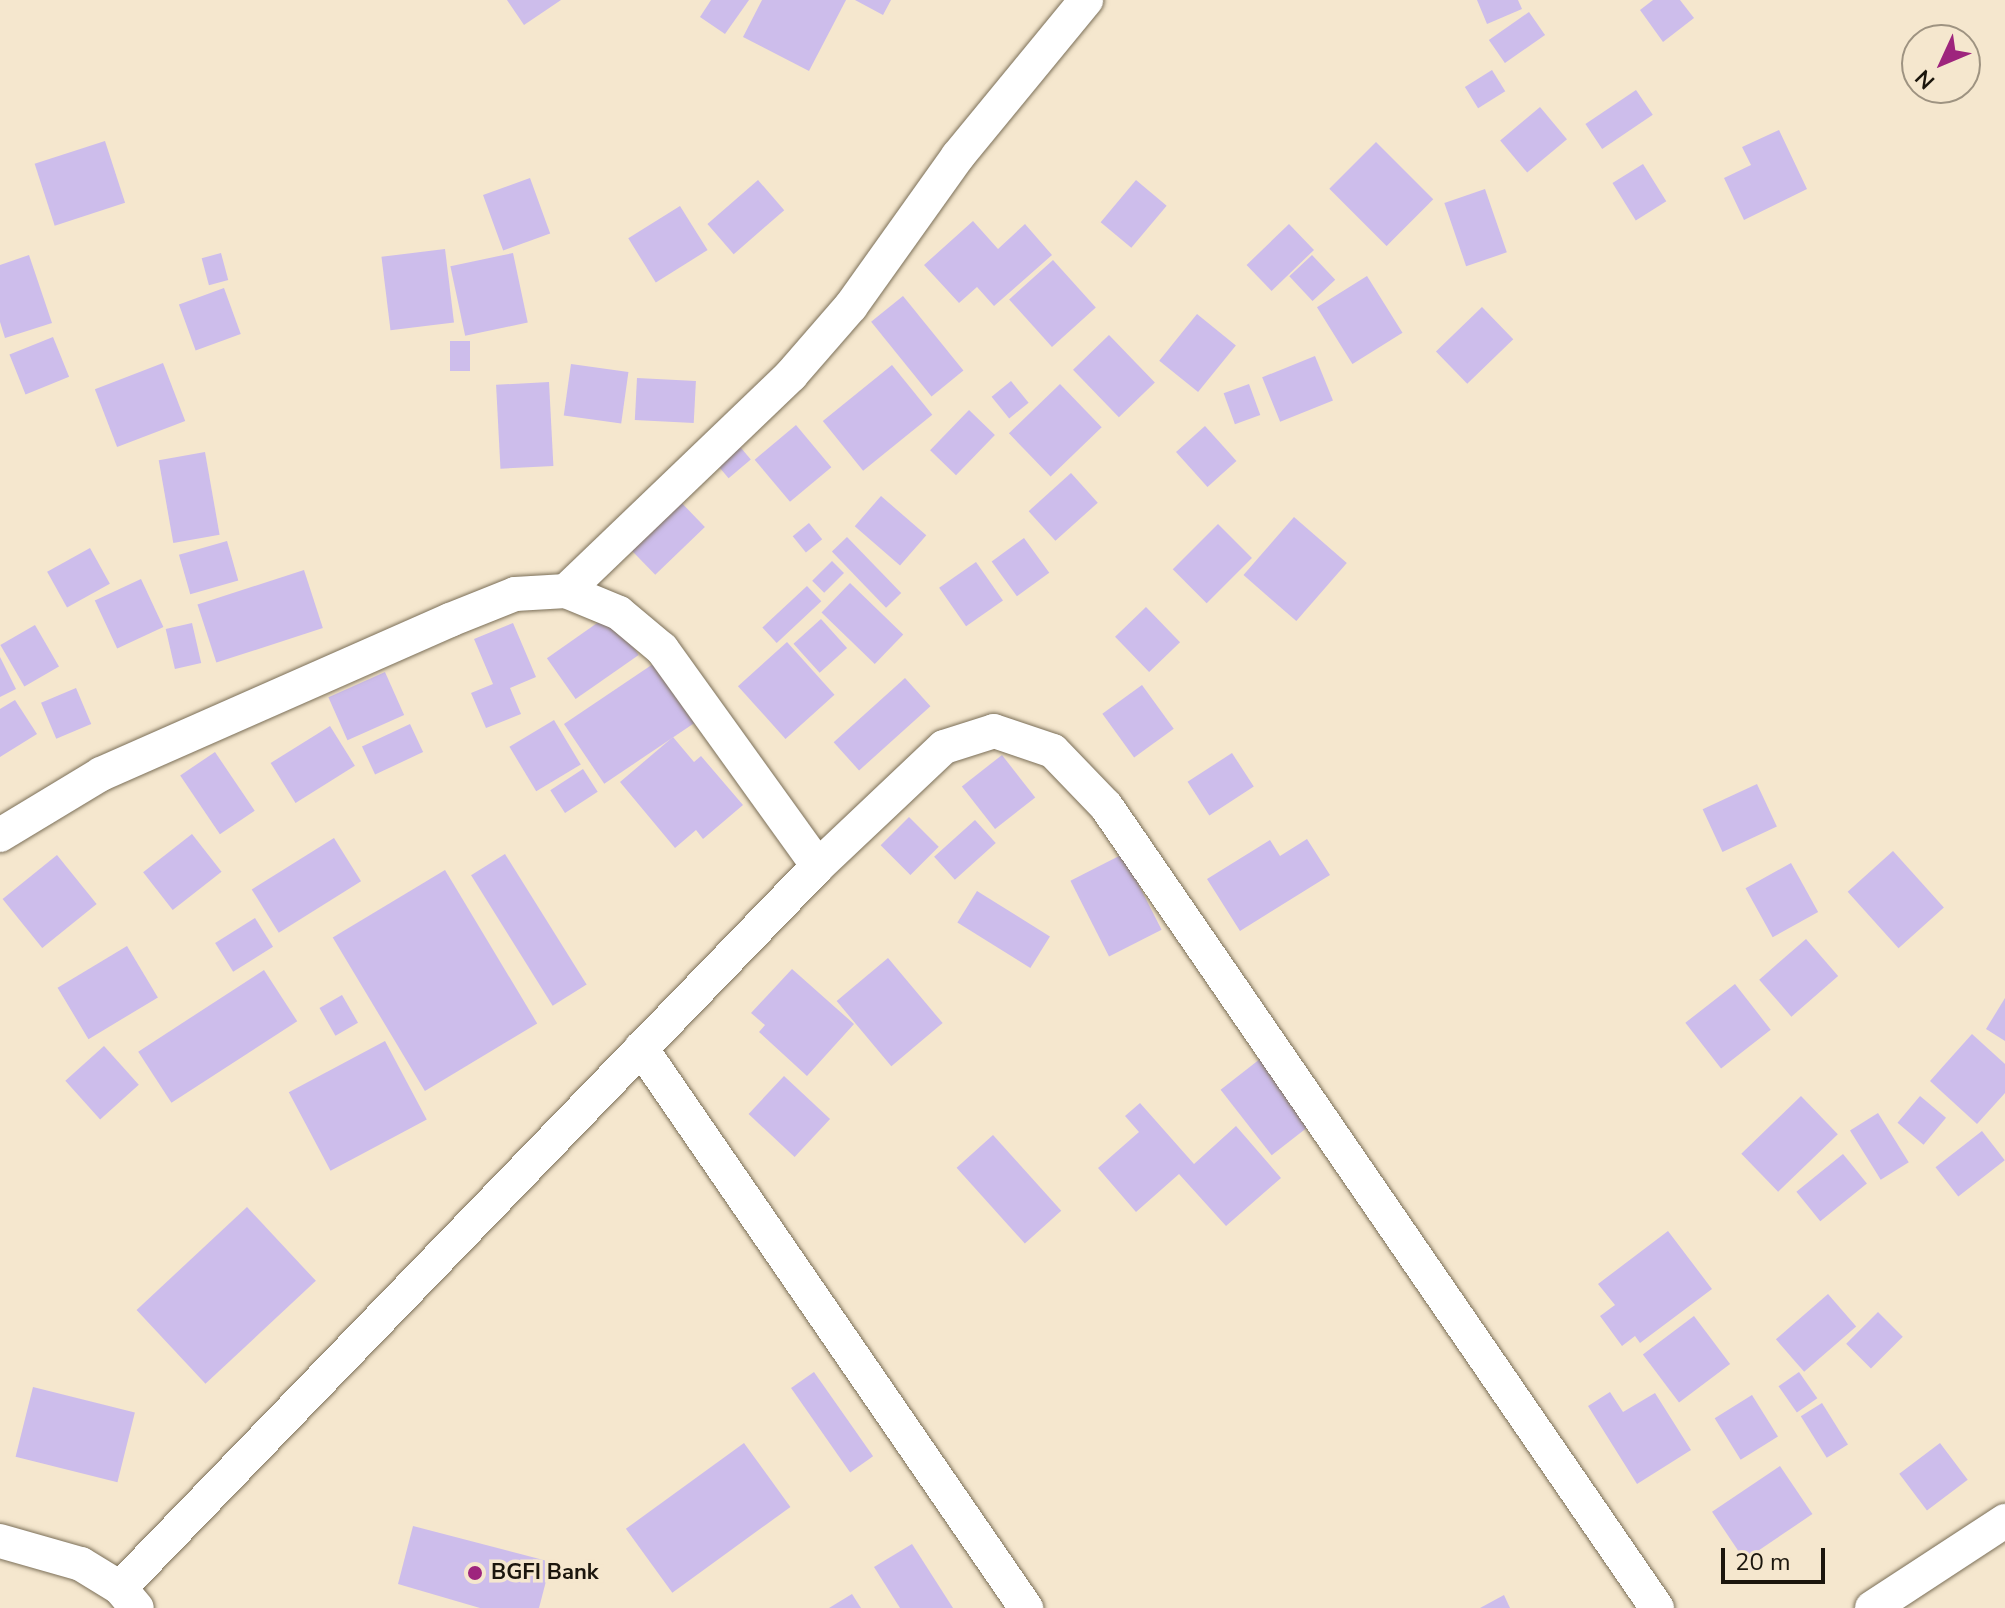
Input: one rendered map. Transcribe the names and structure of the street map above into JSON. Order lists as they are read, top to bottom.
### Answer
{
  "places": ["BGFI Bank"],
  "scale_bar": "20 m",
  "north": "bottom left"
}
